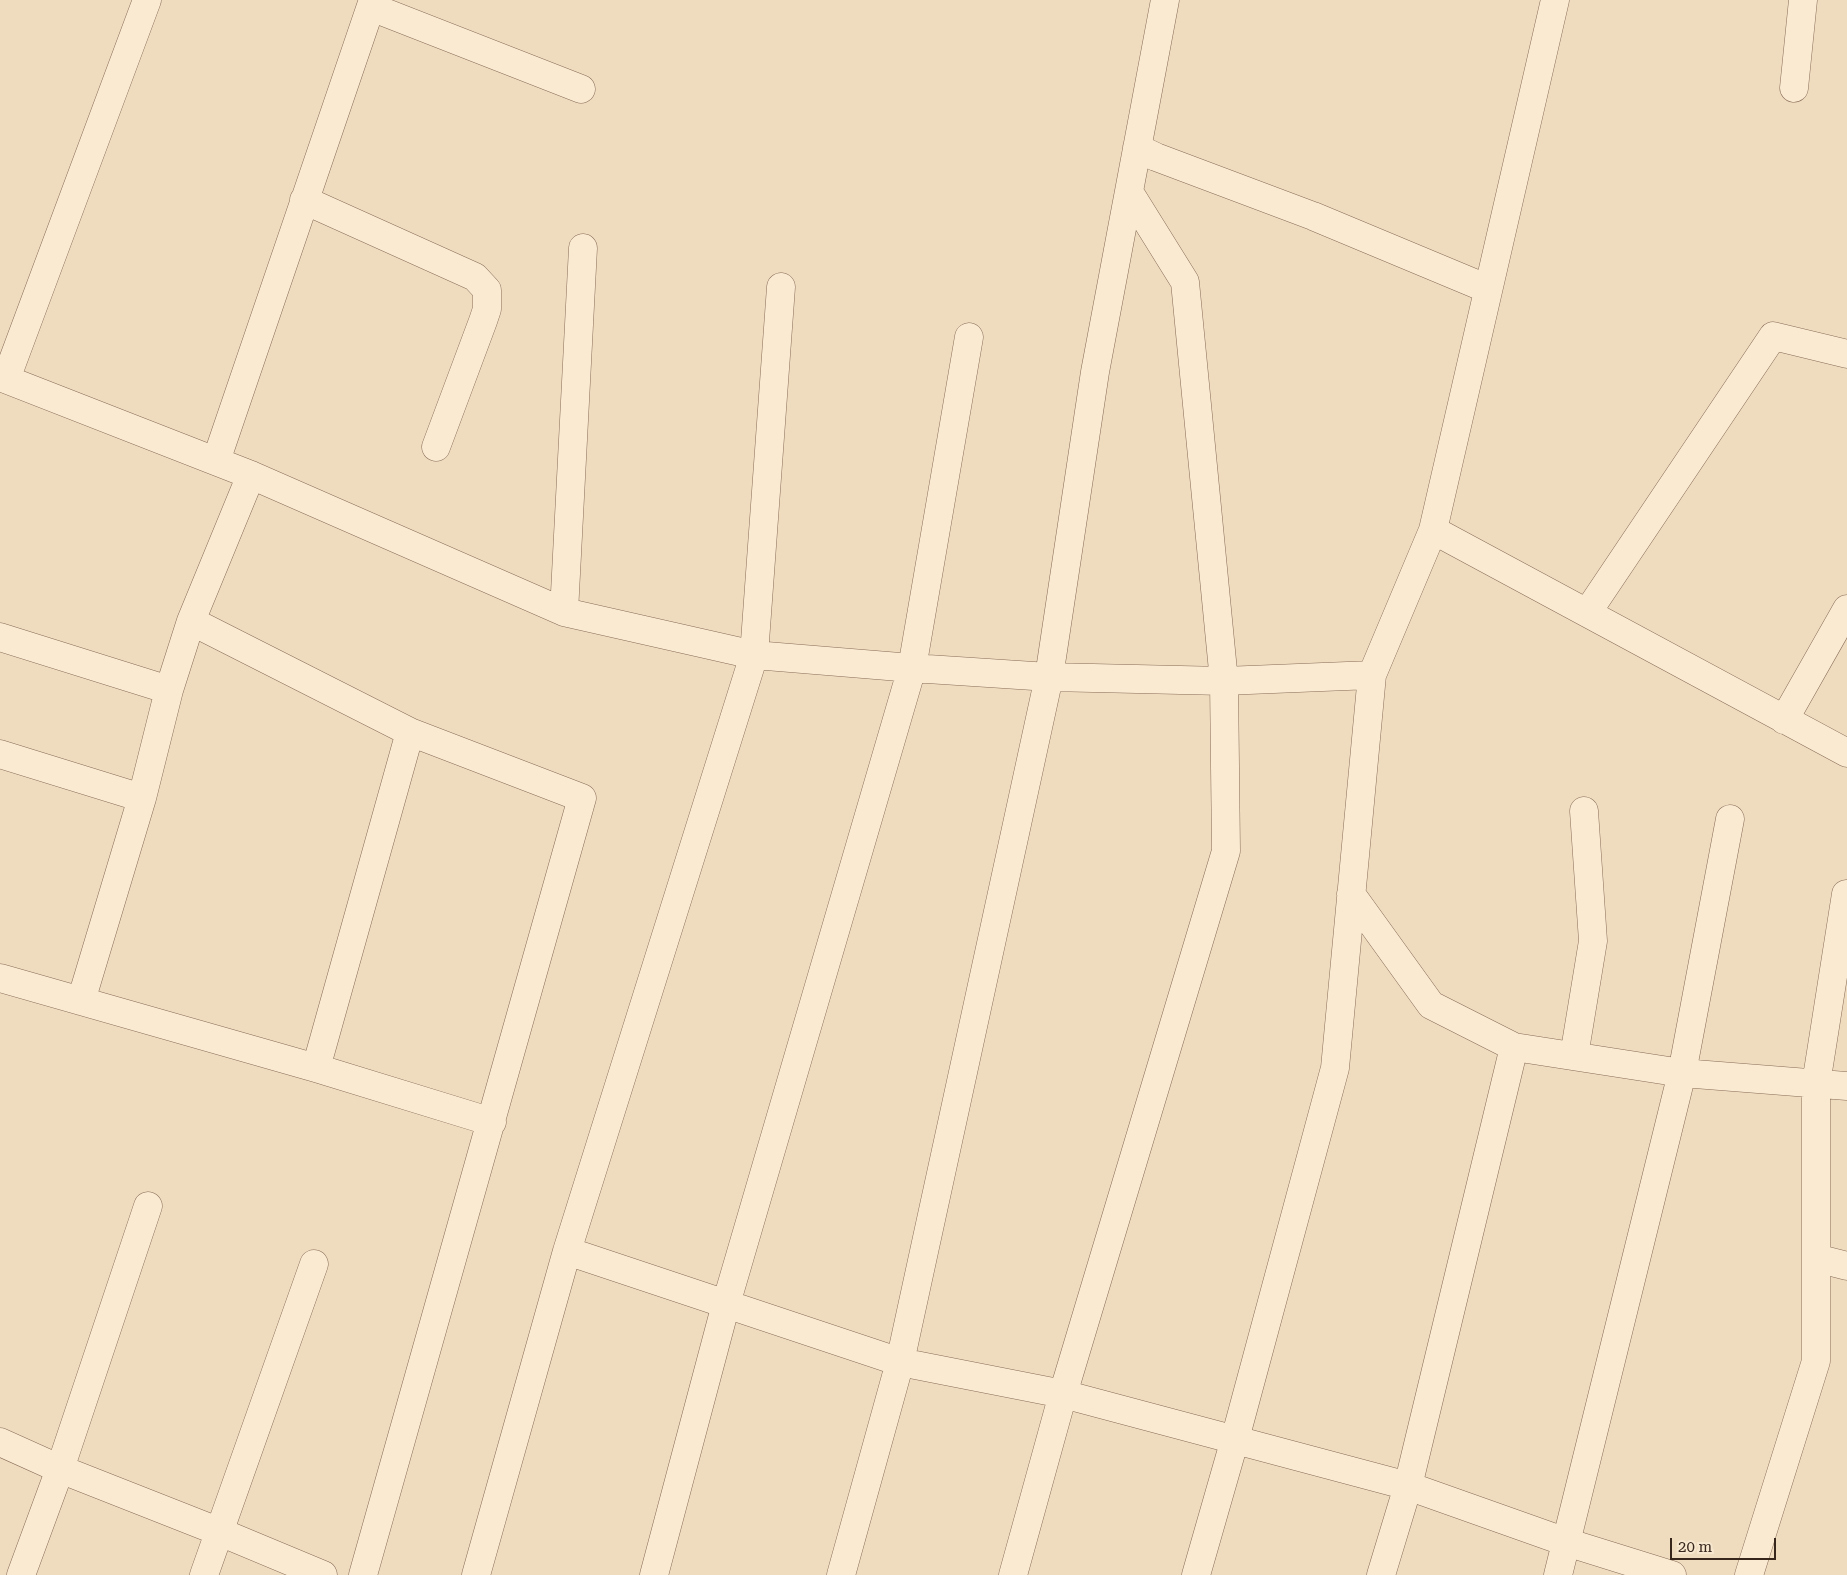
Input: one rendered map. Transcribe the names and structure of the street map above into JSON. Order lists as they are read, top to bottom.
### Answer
{
  "scale_bar": "20 m"
}
